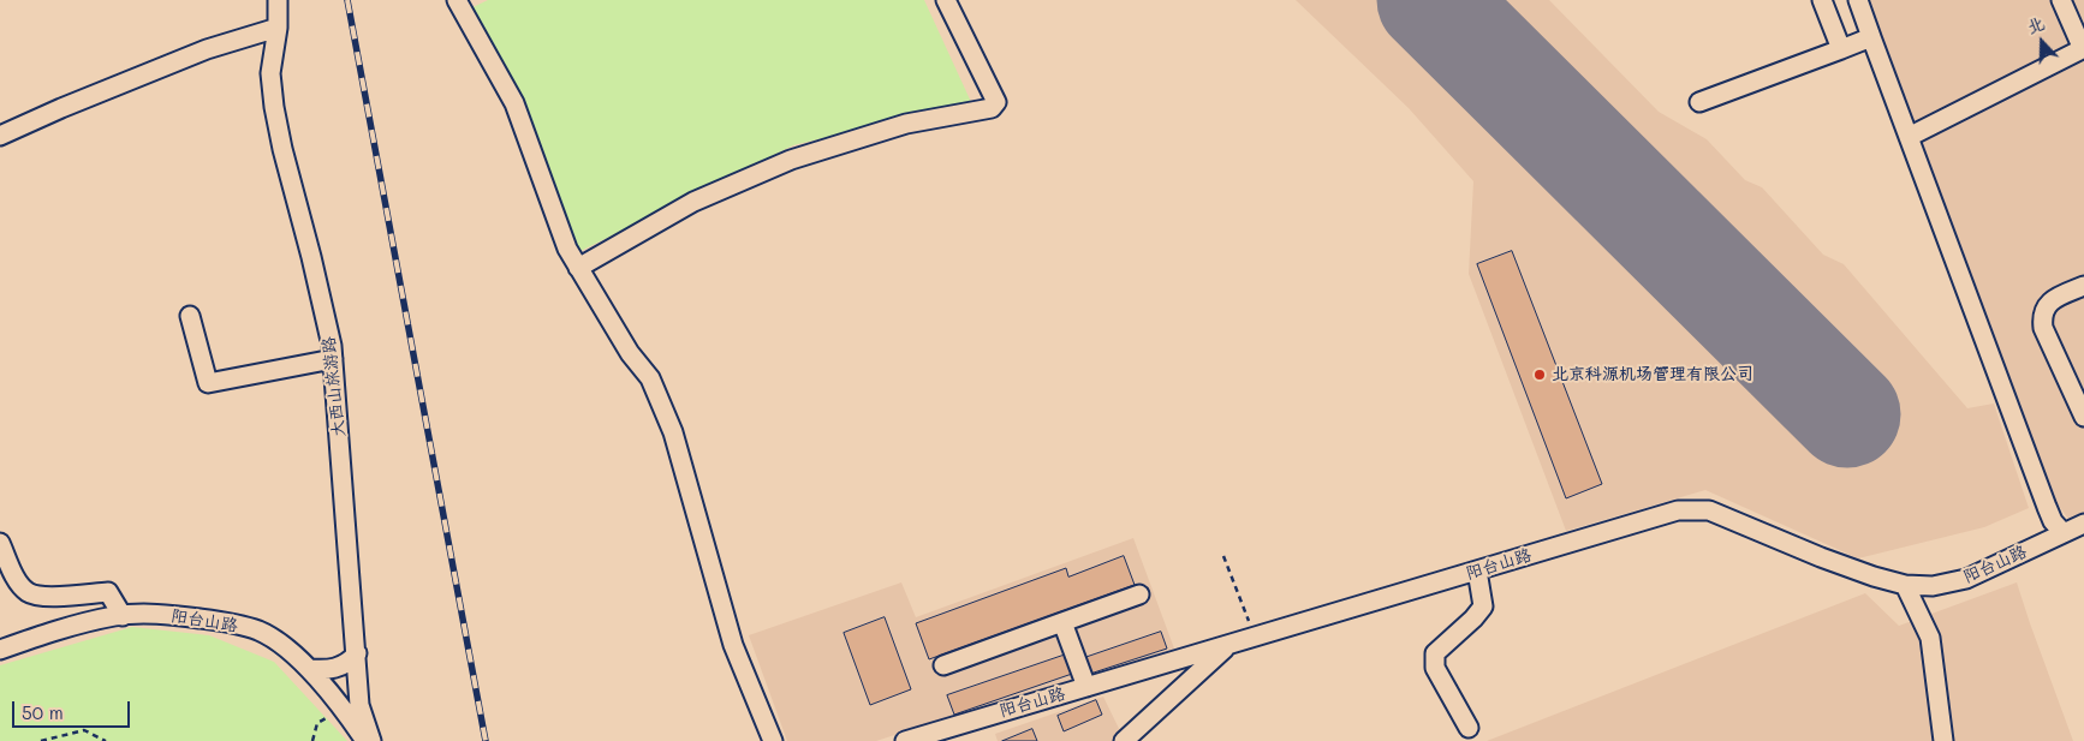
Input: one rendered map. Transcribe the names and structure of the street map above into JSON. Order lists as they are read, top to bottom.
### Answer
{
  "streets": {
    "street": ["大西山旅游路", "阳台山路"]
  },
  "places": ["北京科源机场管理有限公司"],
  "scale_bar": "50 m",
  "north": "top"
}
